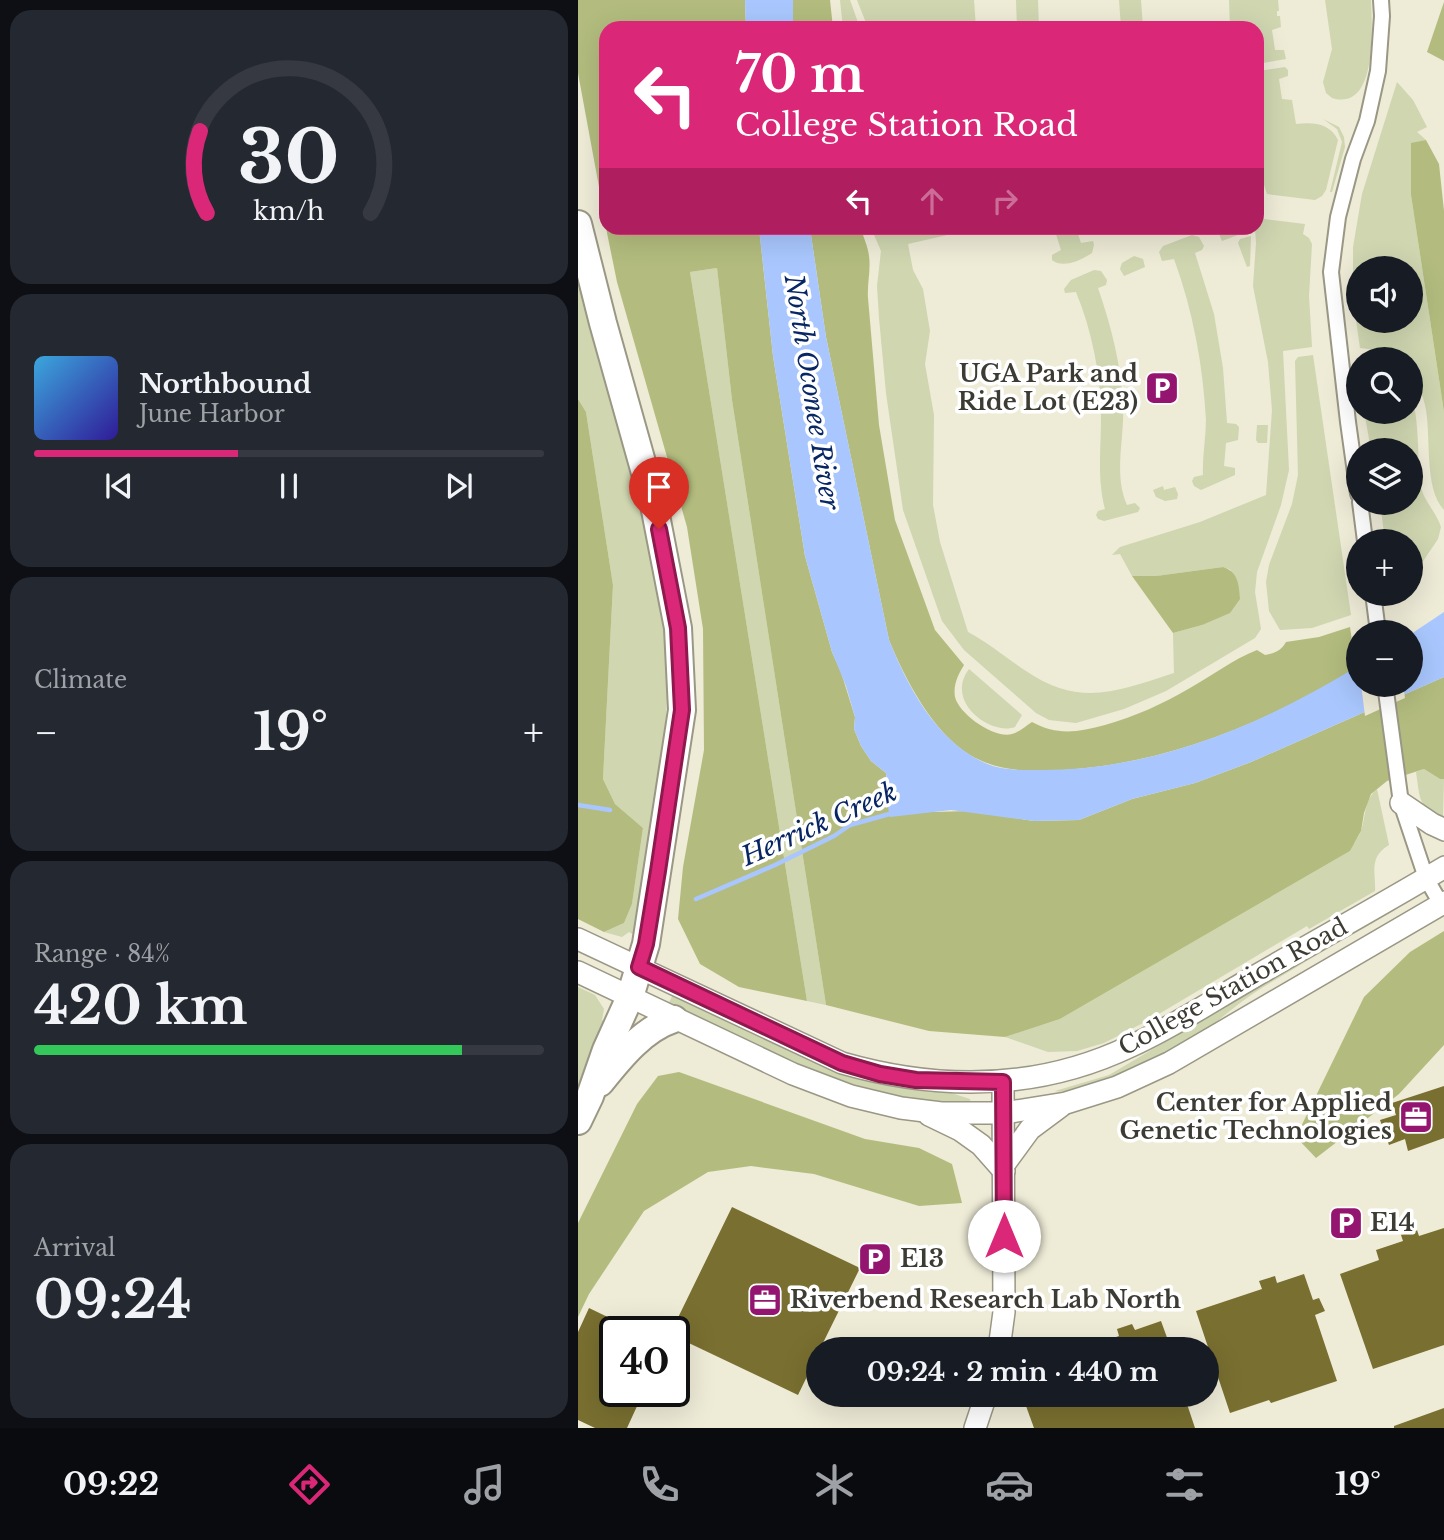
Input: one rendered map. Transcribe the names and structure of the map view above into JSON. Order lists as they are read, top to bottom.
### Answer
{
  "streets": {
    "main road": ["College Station Road"]
  },
  "water": ["North Oconee River", "Herrick Creek"],
  "places": {
    "parking": ["UGA Park and Ride Lot (E23)", "E14", "E13"],
    "office": ["Center for Applied Genetic Technologies", "Riverbend Research Lab North"]
  },
  "page": {
    "turn": ["70 m", "College Station Road"],
    "map_buttons": ["+", "−"],
    "song": ["Northbound", "June Harbor"],
    "tile": [
      "Climate",
      ["Range · 84%", "420 km"],
      ["Arrival", "09:24"]
    ],
    "heat": ["−", "19°", "+"],
    "limit": "40",
    "trip": "09:24 · 2 min · 440 m",
    "tabs": ["09:22", "19°"],
    "gauge": ["30", "km/h"]
  }
}
